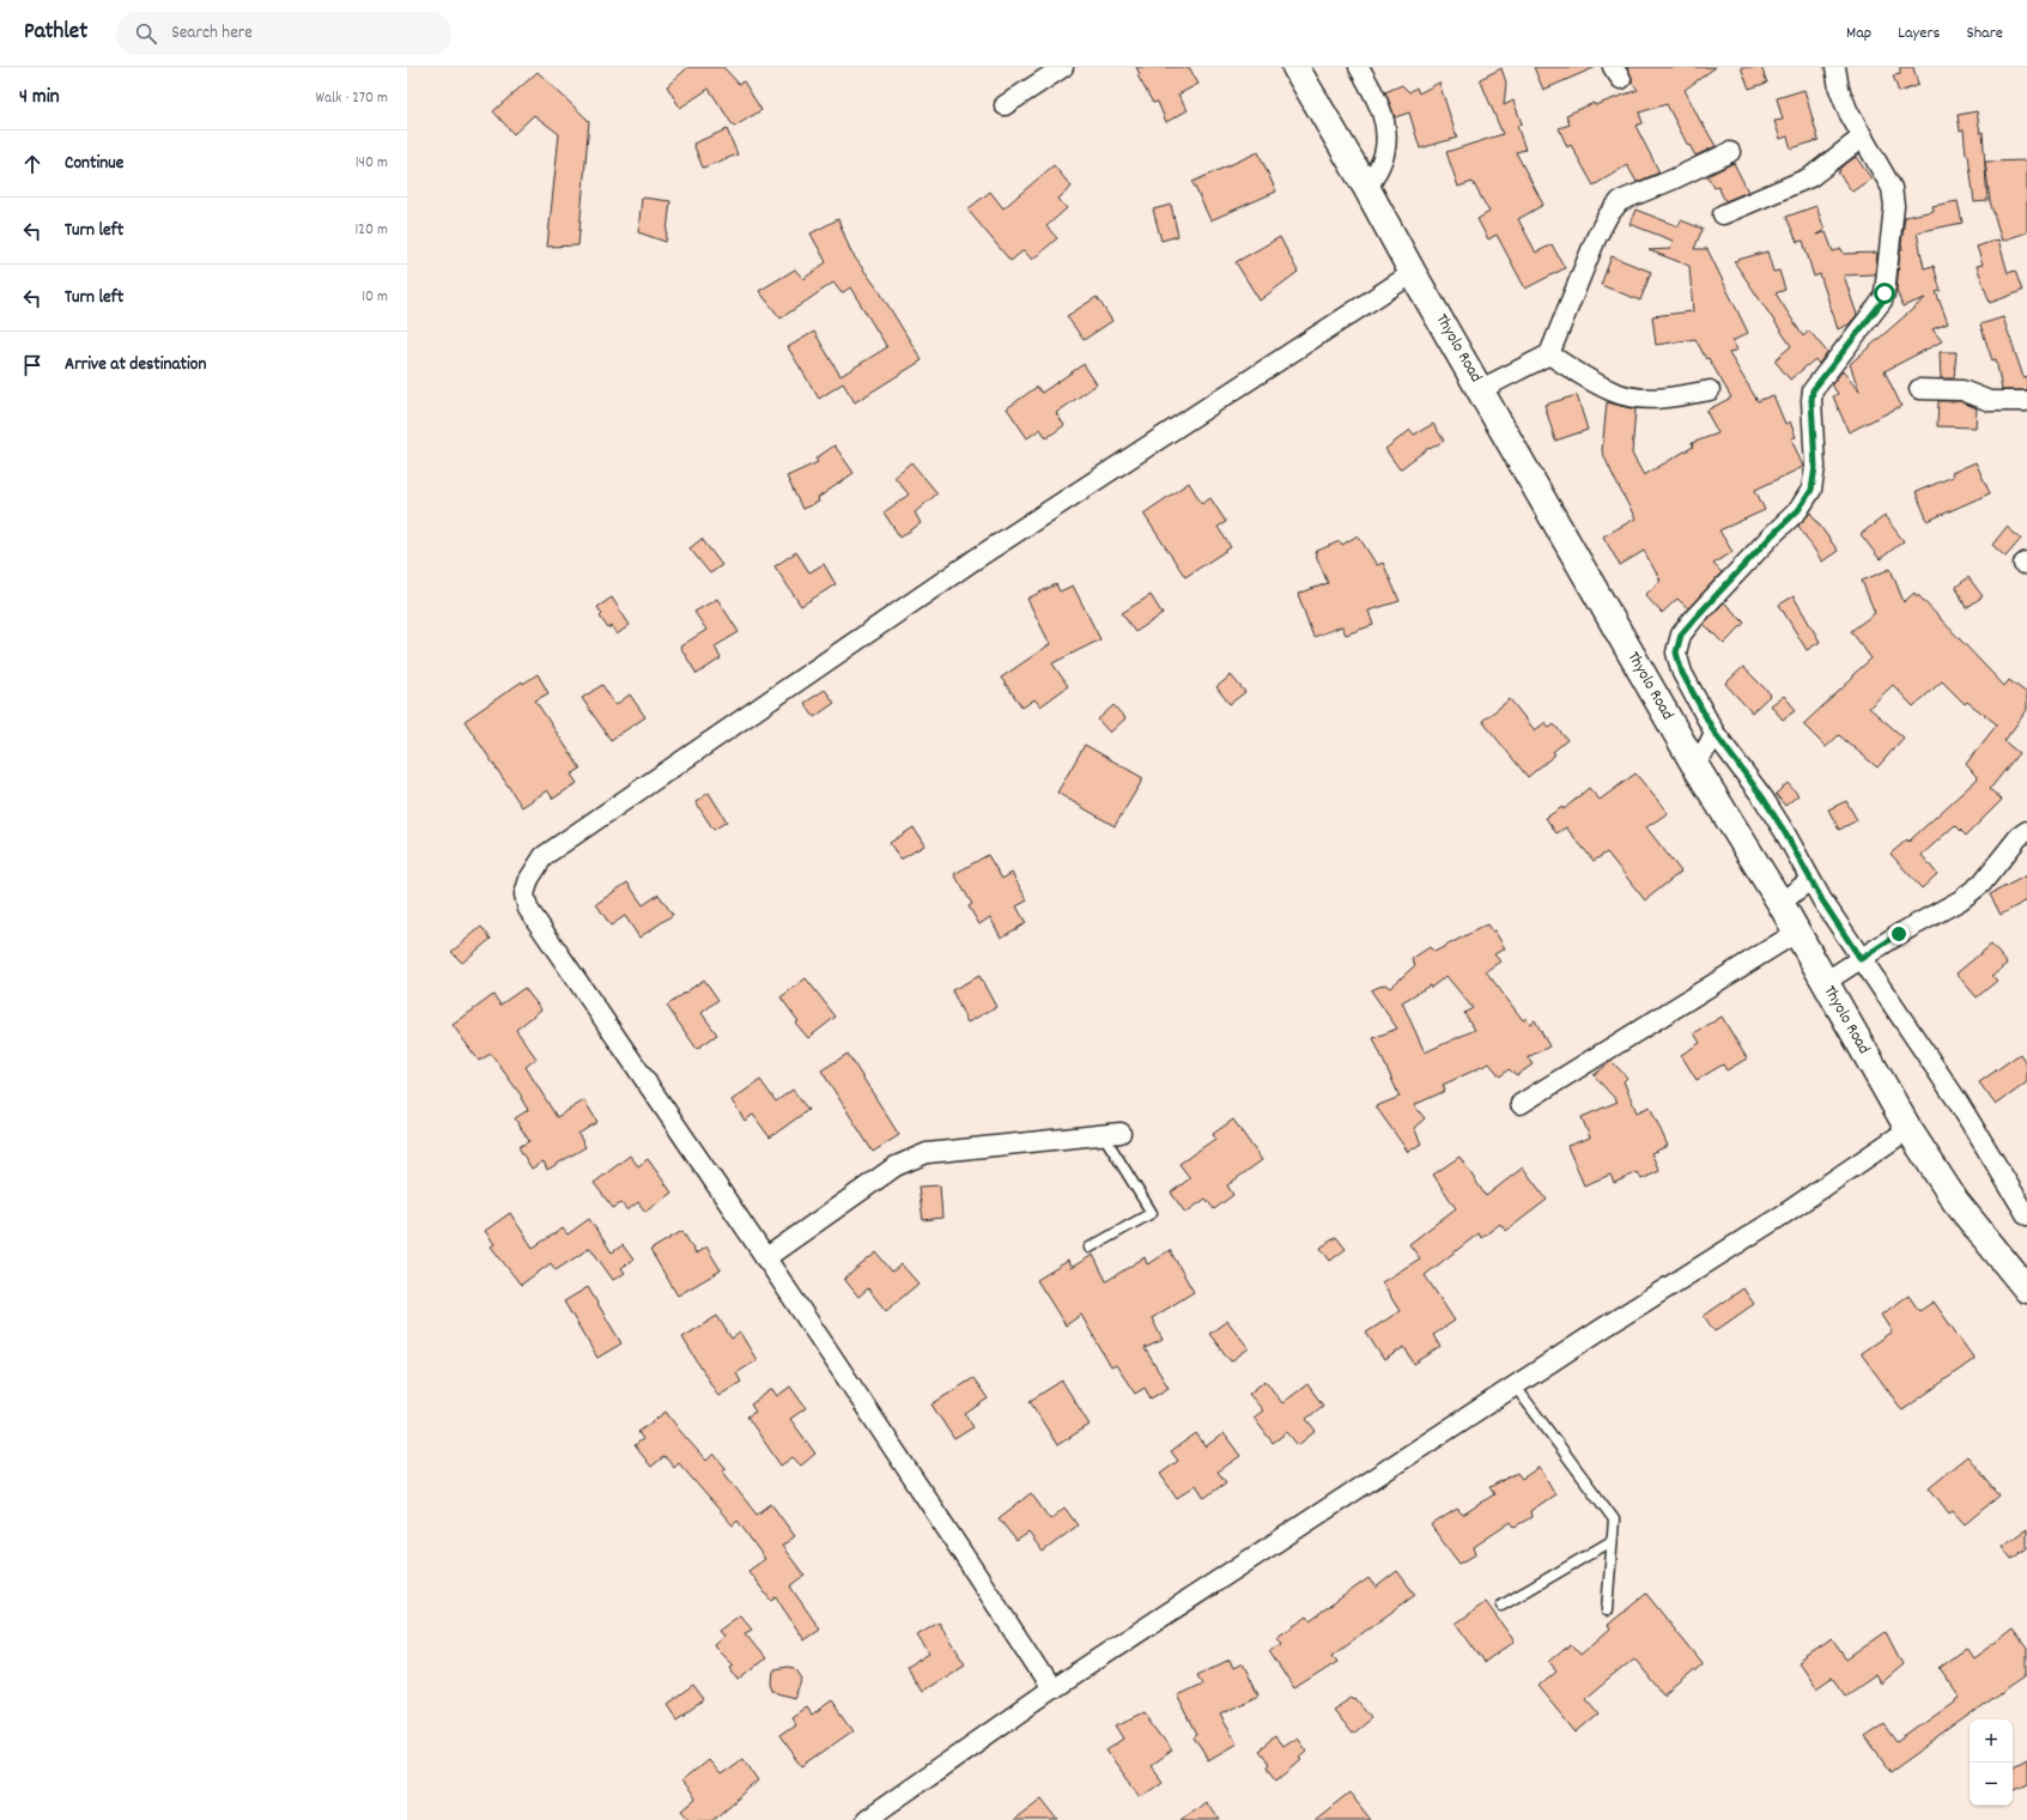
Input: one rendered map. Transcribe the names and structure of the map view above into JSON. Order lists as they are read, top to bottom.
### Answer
{
  "streets": {
    "highway": ["Thyolo Road"]
  },
  "page": {
    "header": "Pathlet",
    "search": "Search here",
    "nav": ["Map", "Layers", "Share"],
    "heading": ["4 min", "Walk · 270 m"],
    "list": [
      ["Continue", "140 m"],
      ["Turn left", "120 m"],
      ["Turn left", "10 m"],
      "Arrive at destination"
    ],
    "map_buttons": ["+", "−"]
  }
}
